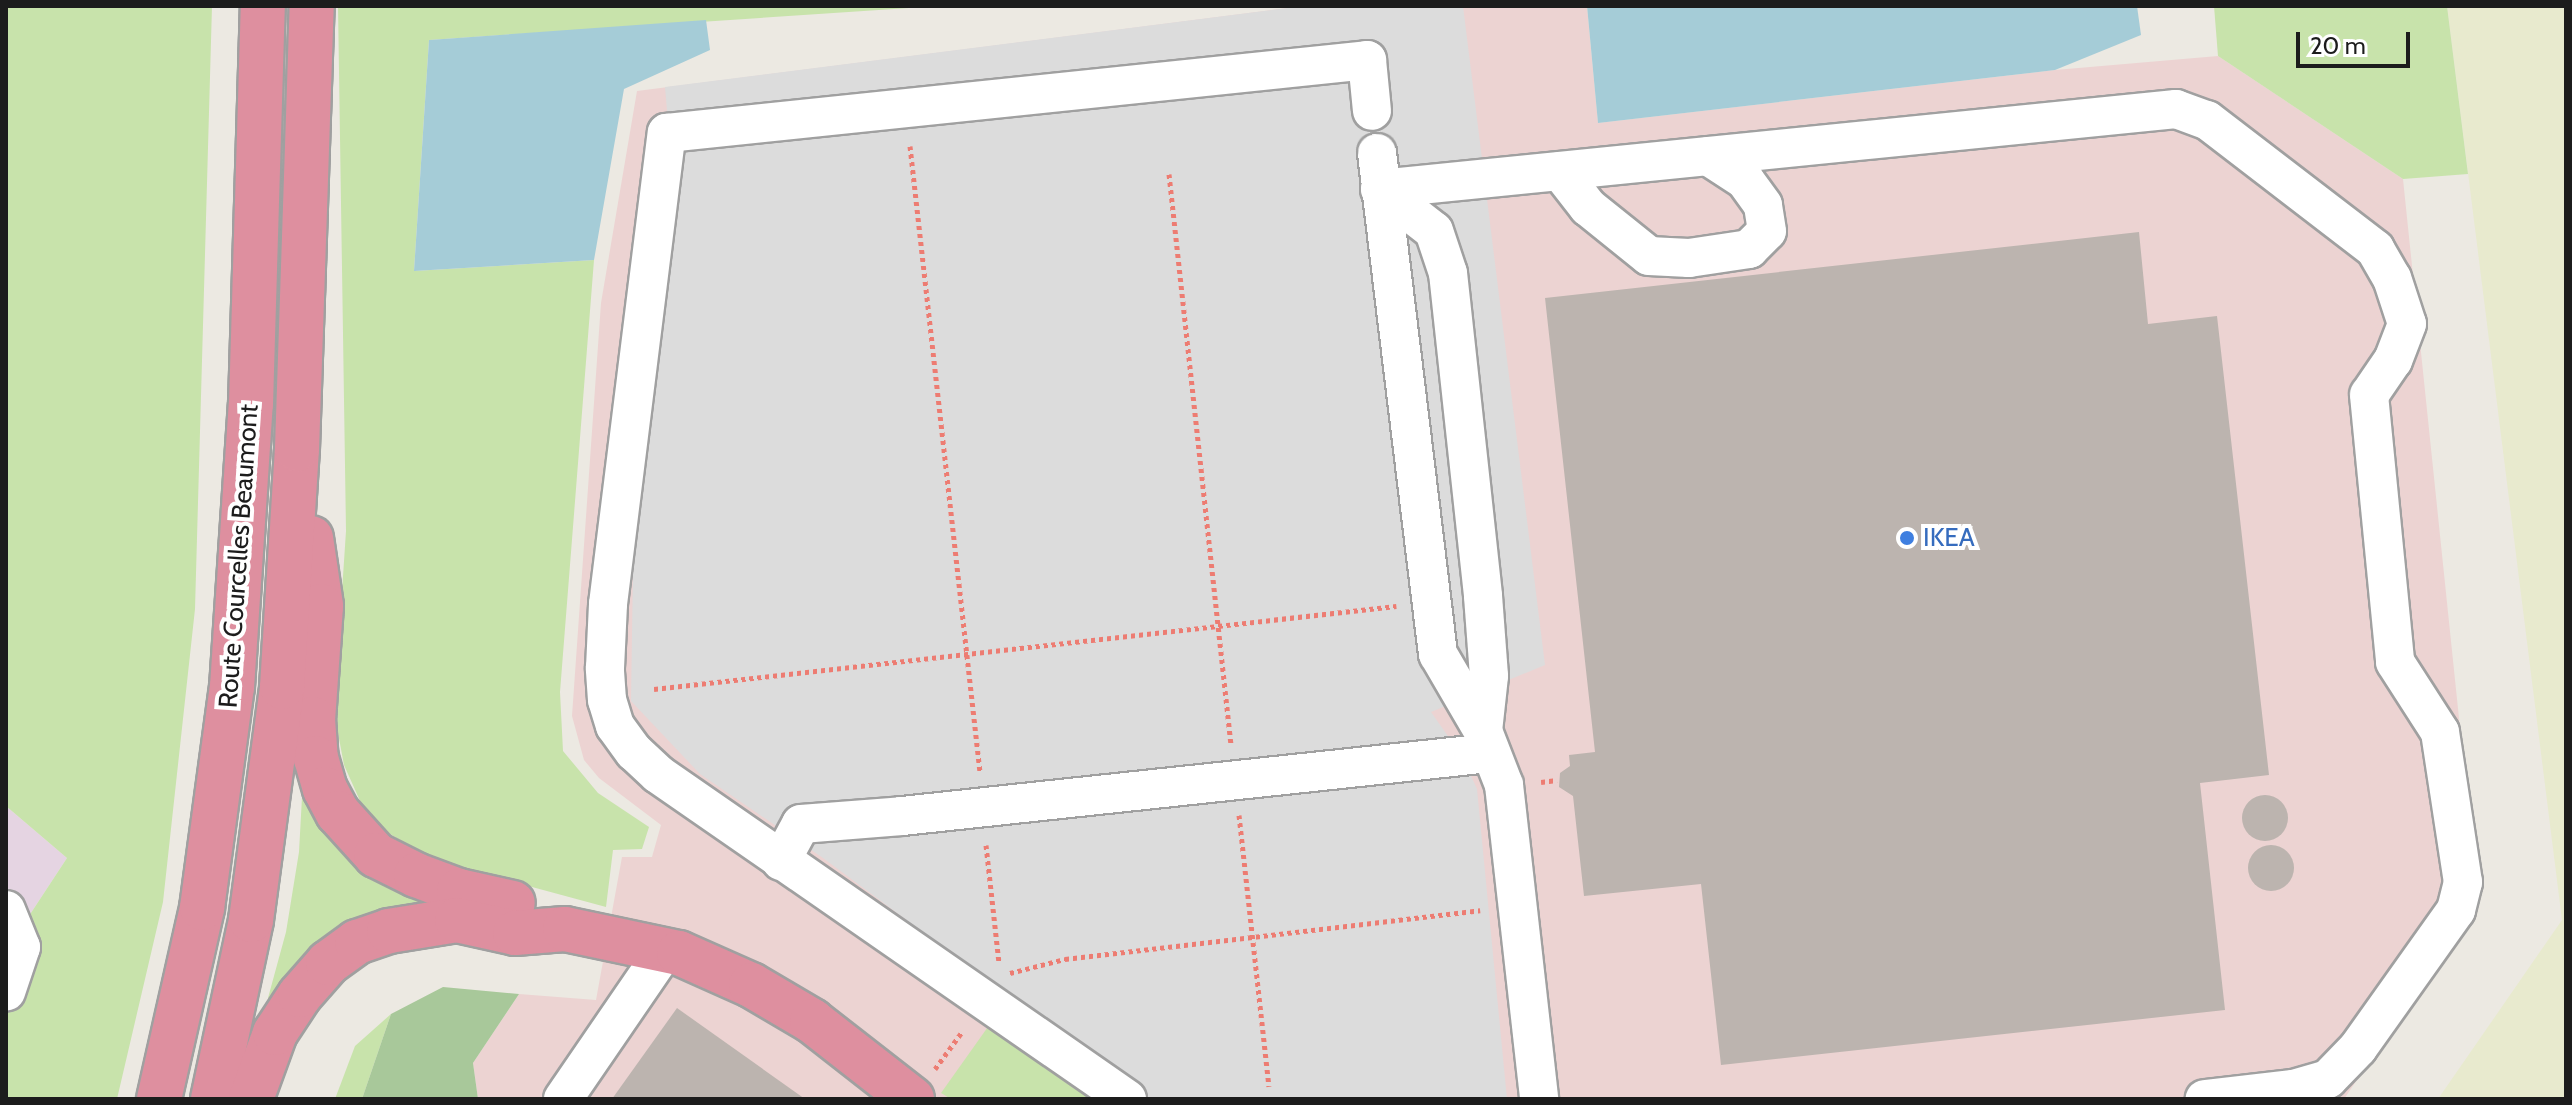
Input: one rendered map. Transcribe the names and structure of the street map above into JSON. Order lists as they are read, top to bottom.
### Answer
{
  "streets": {
    "highway": ["Route Courcelles Beaumont"]
  },
  "places": ["IKEA"],
  "scale_bar": "20 m"
}
